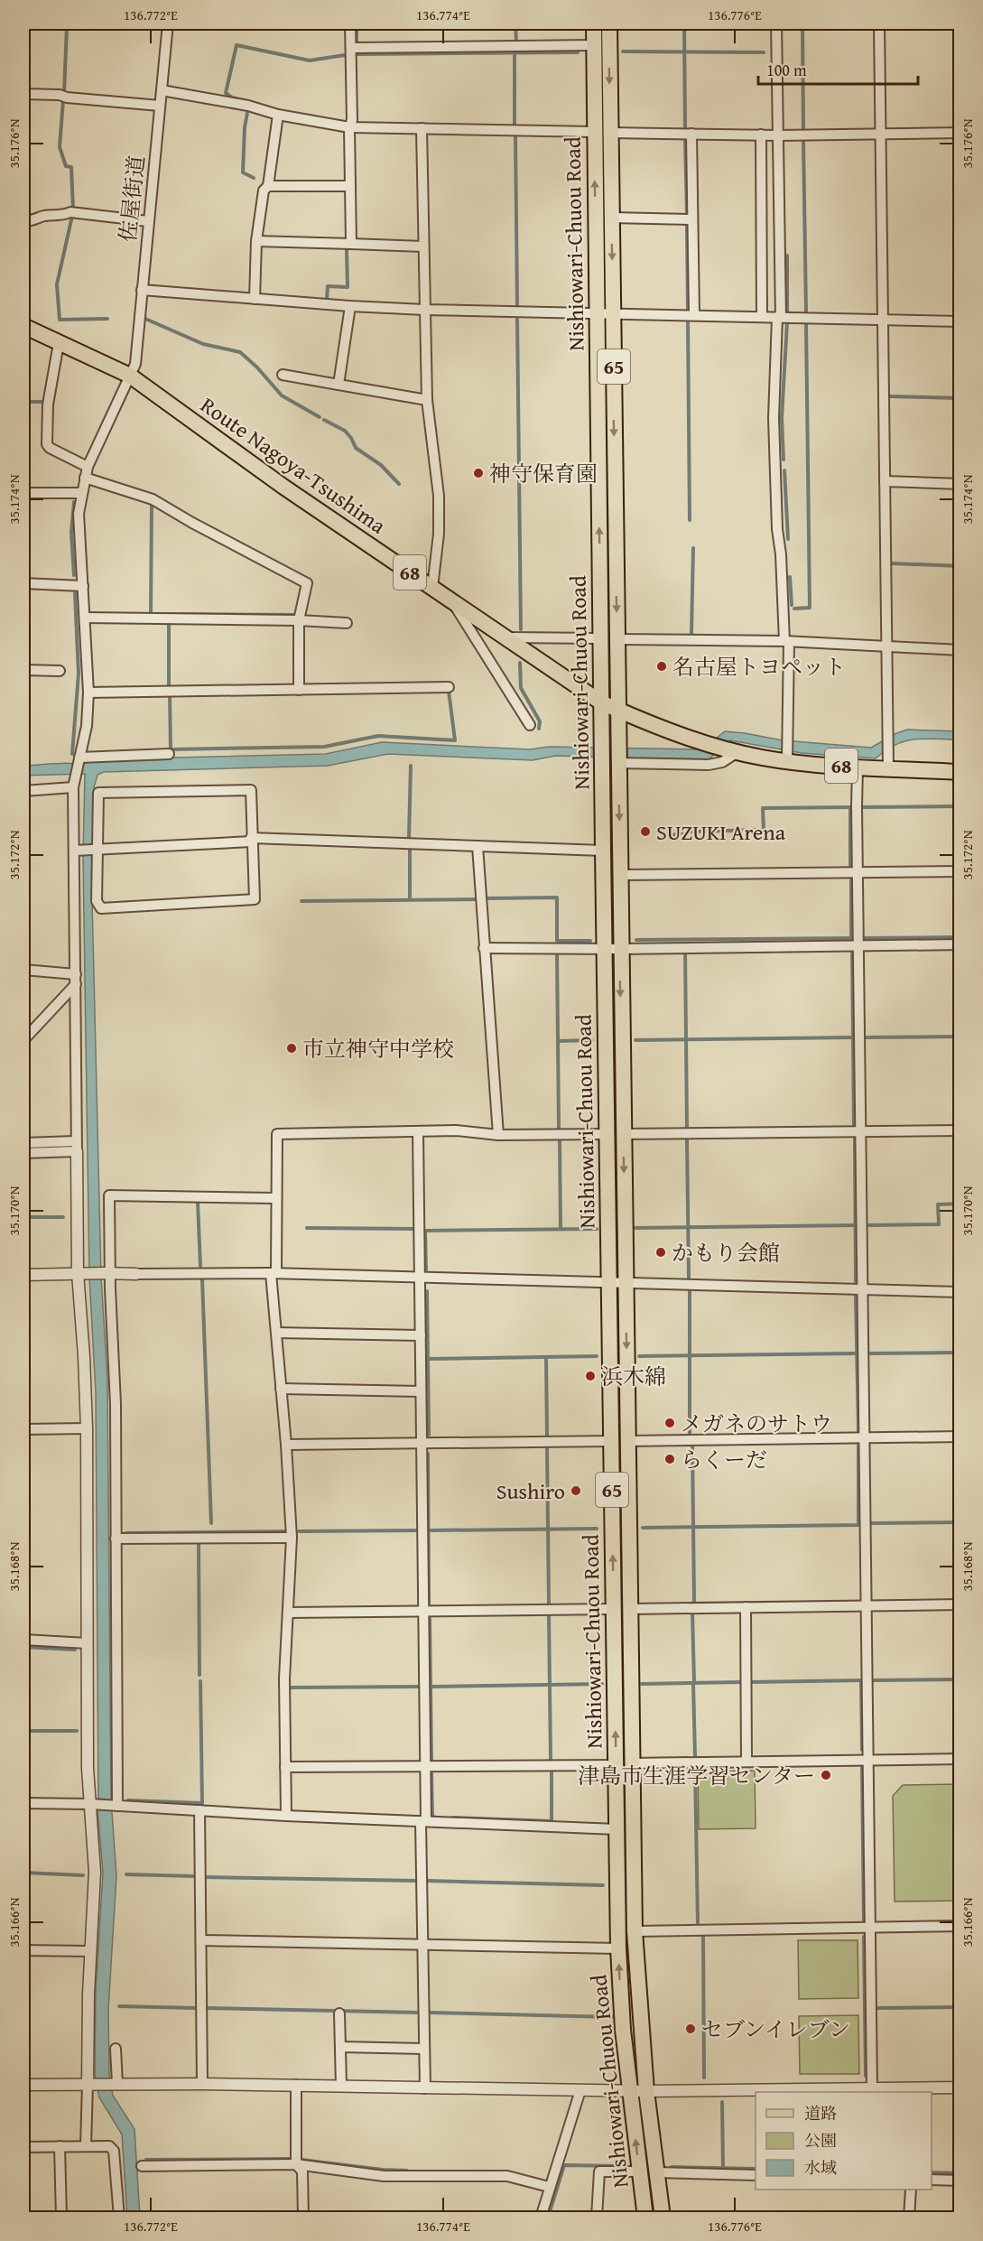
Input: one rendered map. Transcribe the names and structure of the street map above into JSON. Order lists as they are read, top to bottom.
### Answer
{
  "streets": {
    "main road": [
      "Nishiowari-Chuou Road",
      "65",
      "Route Nagoya-Tsushima",
      "68"
    ],
    "street": ["佐屋街道"]
  },
  "crossings": [
    ["佐屋街道", "Route Nagoya-Tsushima"],
    ["Nishiowari-Chuou Road", "Route Nagoya-Tsushima"]
  ],
  "places": [
    "神守保育園",
    "名古屋トヨペット",
    "SUZUKI Arena",
    "市立神守中学校",
    "かもり会館",
    "浜木綿",
    "メガネのサトウ",
    "らくーだ",
    "Sushiro",
    "津島市生涯学習センター",
    "セブンイレブン"
  ],
  "legend": ["道路", "公園", "水域"],
  "scale_bar": "100 m",
  "coordinates": [
    "136.772°E",
    "136.774°E",
    "136.776°E",
    "35.176°N",
    "35.174°N",
    "35.172°N",
    "35.170°N",
    "35.168°N",
    "35.166°N"
  ]
}
